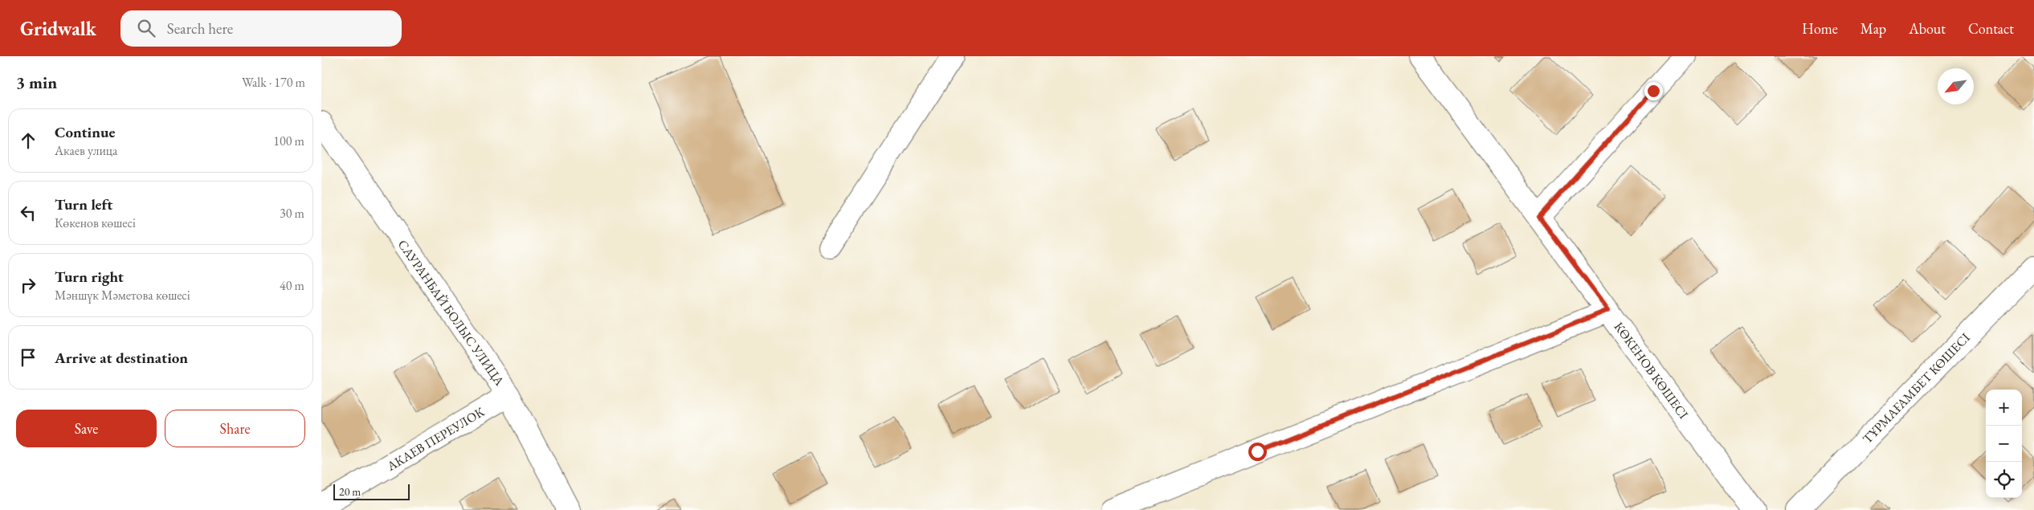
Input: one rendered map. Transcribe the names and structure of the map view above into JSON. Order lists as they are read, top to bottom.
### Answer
{
  "streets": {
    "street": [
      "САУРАНБАЙ БОЛЫС УЛИЦА",
      "КӨКЕНОВ КӨШЕСІ",
      "ТҰРМАҒАМБЕТ КӨШЕСІ",
      "АКАЕВ ПЕРЕУЛОК"
    ]
  },
  "crossings": [
    ["САУРАНБАЙ БОЛЫС УЛИЦА", "АКАЕВ ПЕРЕУЛОК"]
  ],
  "scale_bar": "20 m",
  "north": "bottom left",
  "page": {
    "header": "Gridwalk",
    "search": "Search here",
    "nav": [
      "Home",
      "Map",
      "About",
      "Contact"
    ],
    "heading": ["3 min", "Walk · 170 m"],
    "list": [
      ["Continue", "Акаев улица", "100 m"],
      ["Turn left", "Көкенов көшесі", "30 m"],
      ["Turn right", "Мәншүк Мәметова көшесі", "40 m"],
      "Arrive at destination"
    ],
    "map_buttons": ["+", "−"],
    "buttons": ["Save", "Share"],
    "scale": "20 m"
  }
}
